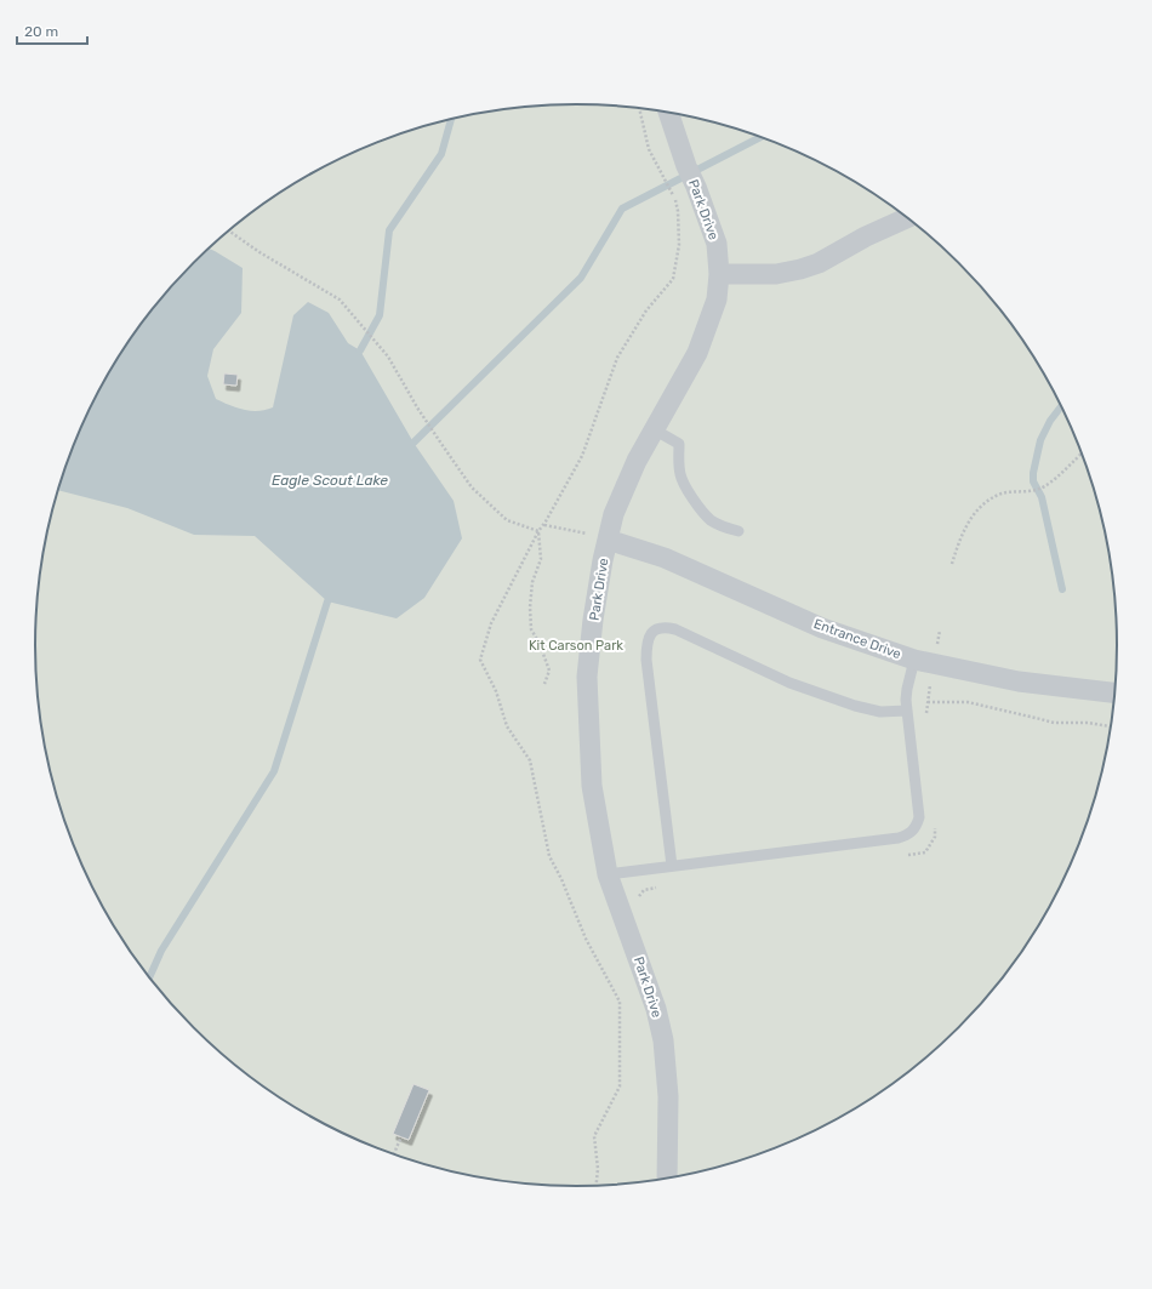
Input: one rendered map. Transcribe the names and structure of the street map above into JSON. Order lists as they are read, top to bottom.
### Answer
{
  "streets": {
    "street": ["Park Drive", "Entrance Drive"]
  },
  "crossings": [
    ["Park Drive", "Entrance Drive"]
  ],
  "water": ["Eagle Scout Lake"],
  "parks": ["Kit Carson Park"],
  "scale_bar": "20 m"
}
